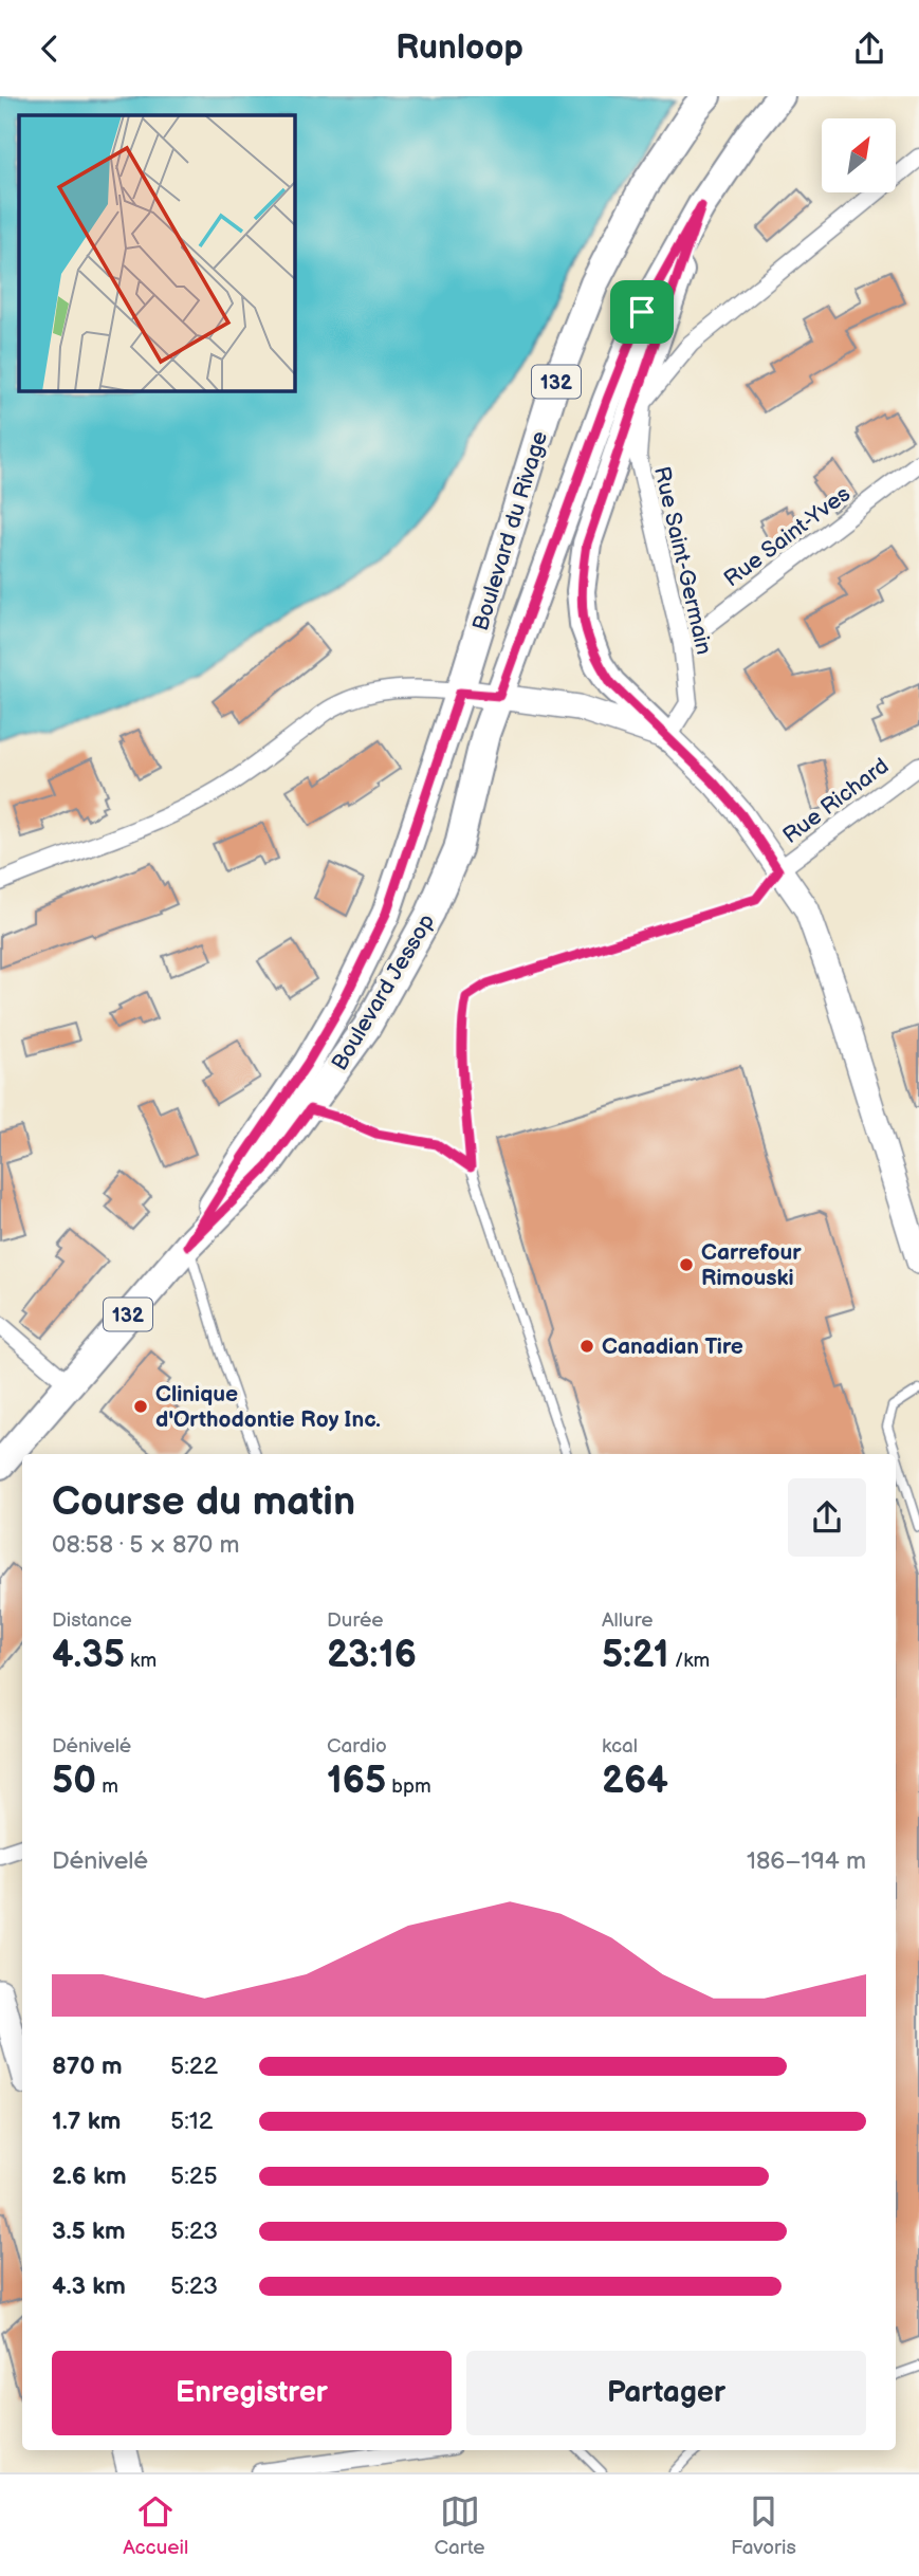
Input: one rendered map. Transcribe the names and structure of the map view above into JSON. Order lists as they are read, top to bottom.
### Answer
{
  "streets": {
    "main road": ["132", "Boulevard du Rivage", "Boulevard Jessop"],
    "street": ["Rue Saint-Yves", "Rue Saint-Germain", "Rue Richard"]
  },
  "crossings": [
    ["Boulevard du Rivage", "Boulevard Jessop"],
    ["Rue Saint-Yves", "Rue Saint-Germain"]
  ],
  "places": ["Carrefour Rimouski", "Canadian Tire", "Clinique d'Orthodontie Roy Inc."],
  "north": "top right",
  "page": {
    "header": "Runloop",
    "heading": ["Course du matin", "08:58 · 5 × 870 m"],
    "stats": [
      ["Distance", "4.35 km"],
      ["Durée", "23:16"],
      ["Allure", "5:21 /km"],
      ["Dénivelé", "50 m"],
      ["Cardio", "165 bpm"],
      ["kcal", "264"]
    ],
    "chart": ["Dénivelé", "186–194 m"],
    "list": [
      {
        "name": "870 m",
        "note": "5:22"
      },
      {
        "name": "1.7 km",
        "note": "5:12"
      },
      {
        "name": "2.6 km",
        "note": "5:25"
      },
      {
        "name": "3.5 km",
        "note": "5:23"
      },
      {
        "name": "4.3 km",
        "note": "5:23"
      }
    ],
    "buttons": ["Enregistrer", "Partager"],
    "tabs": ["Accueil", "Carte", "Favoris"]
  }
}
